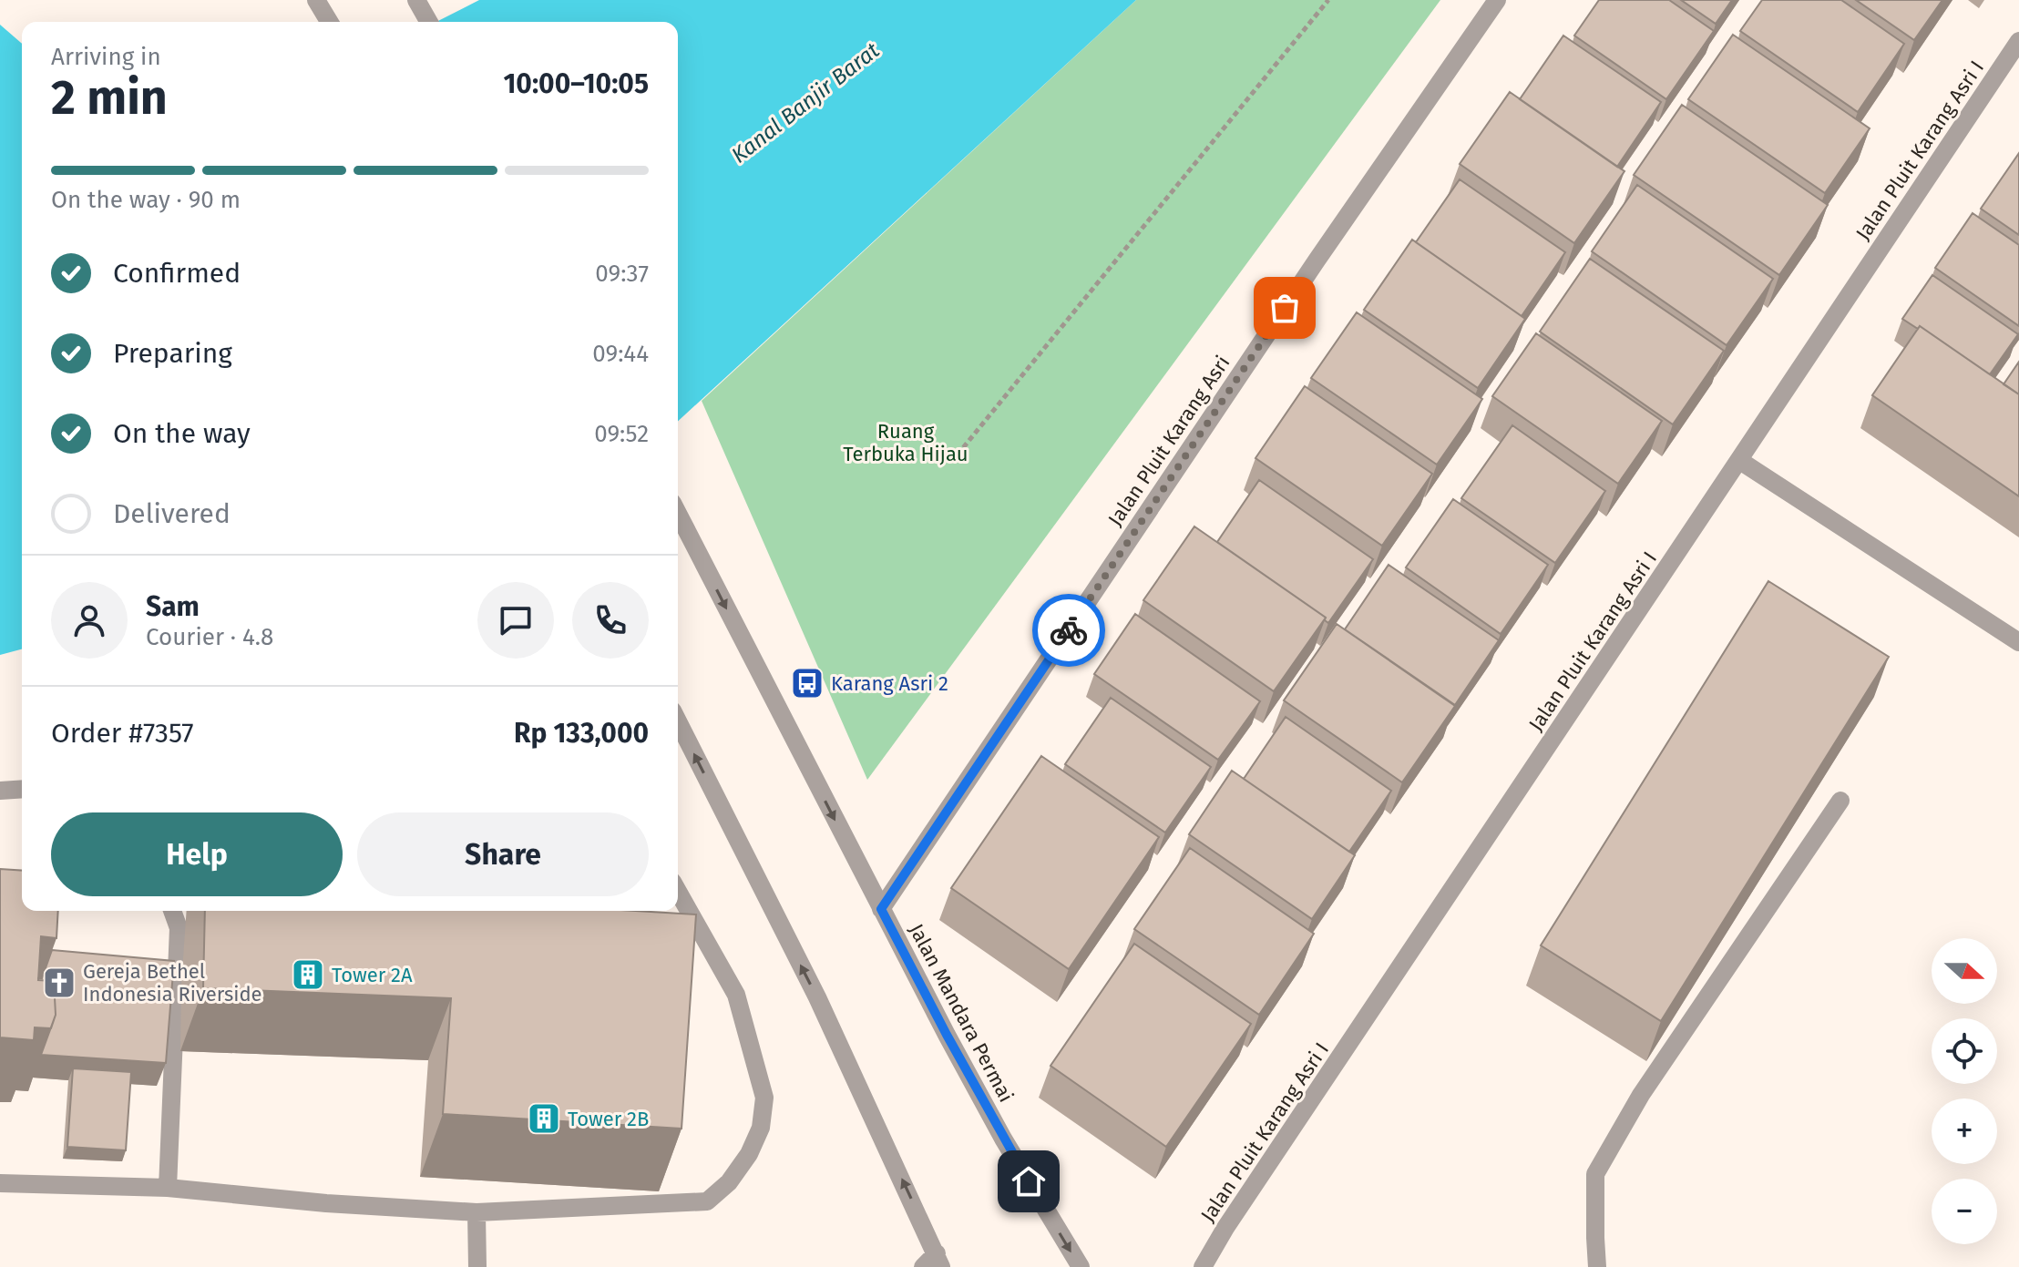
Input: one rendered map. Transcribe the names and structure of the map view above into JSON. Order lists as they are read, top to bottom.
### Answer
{
  "streets": {
    "street": ["Jalan Pluit Karang Asri I", "Jalan Pluit Karang Asri", "Jalan Mandara Permai"]
  },
  "crossings": [
    ["Jalan Pluit Karang Asri", "Jalan Mandara Permai"]
  ],
  "water": ["Kanal Banjir Barat"],
  "parks": ["Ruang Terbuka Hijau"],
  "places": {
    "bus stop": ["Karang Asri 2"],
    "building": ["Tower 2A", "Tower 2B"],
    "church": ["Gereja Bethel Indonesia Riverside"]
  },
  "north": "right",
  "page": {
    "heading": ["2 min", "Arriving in", "10:00–10:05"],
    "panel": [
      "Sam",
      "Courier · 4.8",
      "Order #7357",
      "Rp 133,000"
    ],
    "bar": "On the way · 90 m",
    "list": [
      ["Confirmed", "09:37"],
      ["Preparing", "09:44"],
      ["On the way", "09:52"],
      "Delivered"
    ],
    "buttons": ["Help", "Share"],
    "map_buttons": ["+", "−"]
  }
}
